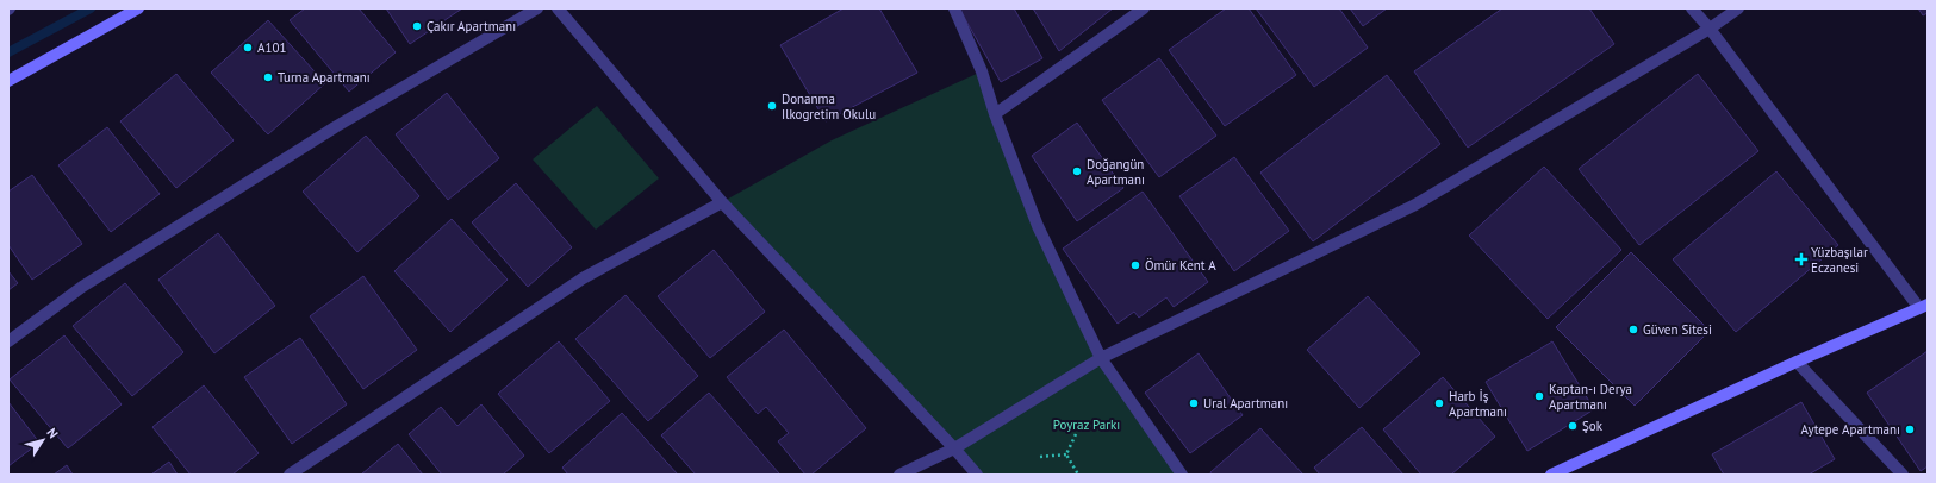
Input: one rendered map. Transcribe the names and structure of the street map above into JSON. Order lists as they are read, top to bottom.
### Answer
{
  "parks": ["Poyraz Parkı"],
  "places": {
    "other": [
      "Çakır Apartmanı",
      "A101",
      "Turna Apartmanı",
      "Donanma Ilkogretim Okulu",
      "Doğangün Apartmanı",
      "Ömür Kent A",
      "Güven Sitesi",
      "Kaptan-ı Derya Apartmanı",
      "Ural Apartmanı",
      "Harb İş Apartmanı",
      "Şok",
      "Aytepe Apartmanı"
    ],
    "health": ["Yüzbaşılar Eczanesi"]
  },
  "north": "top right"
}
